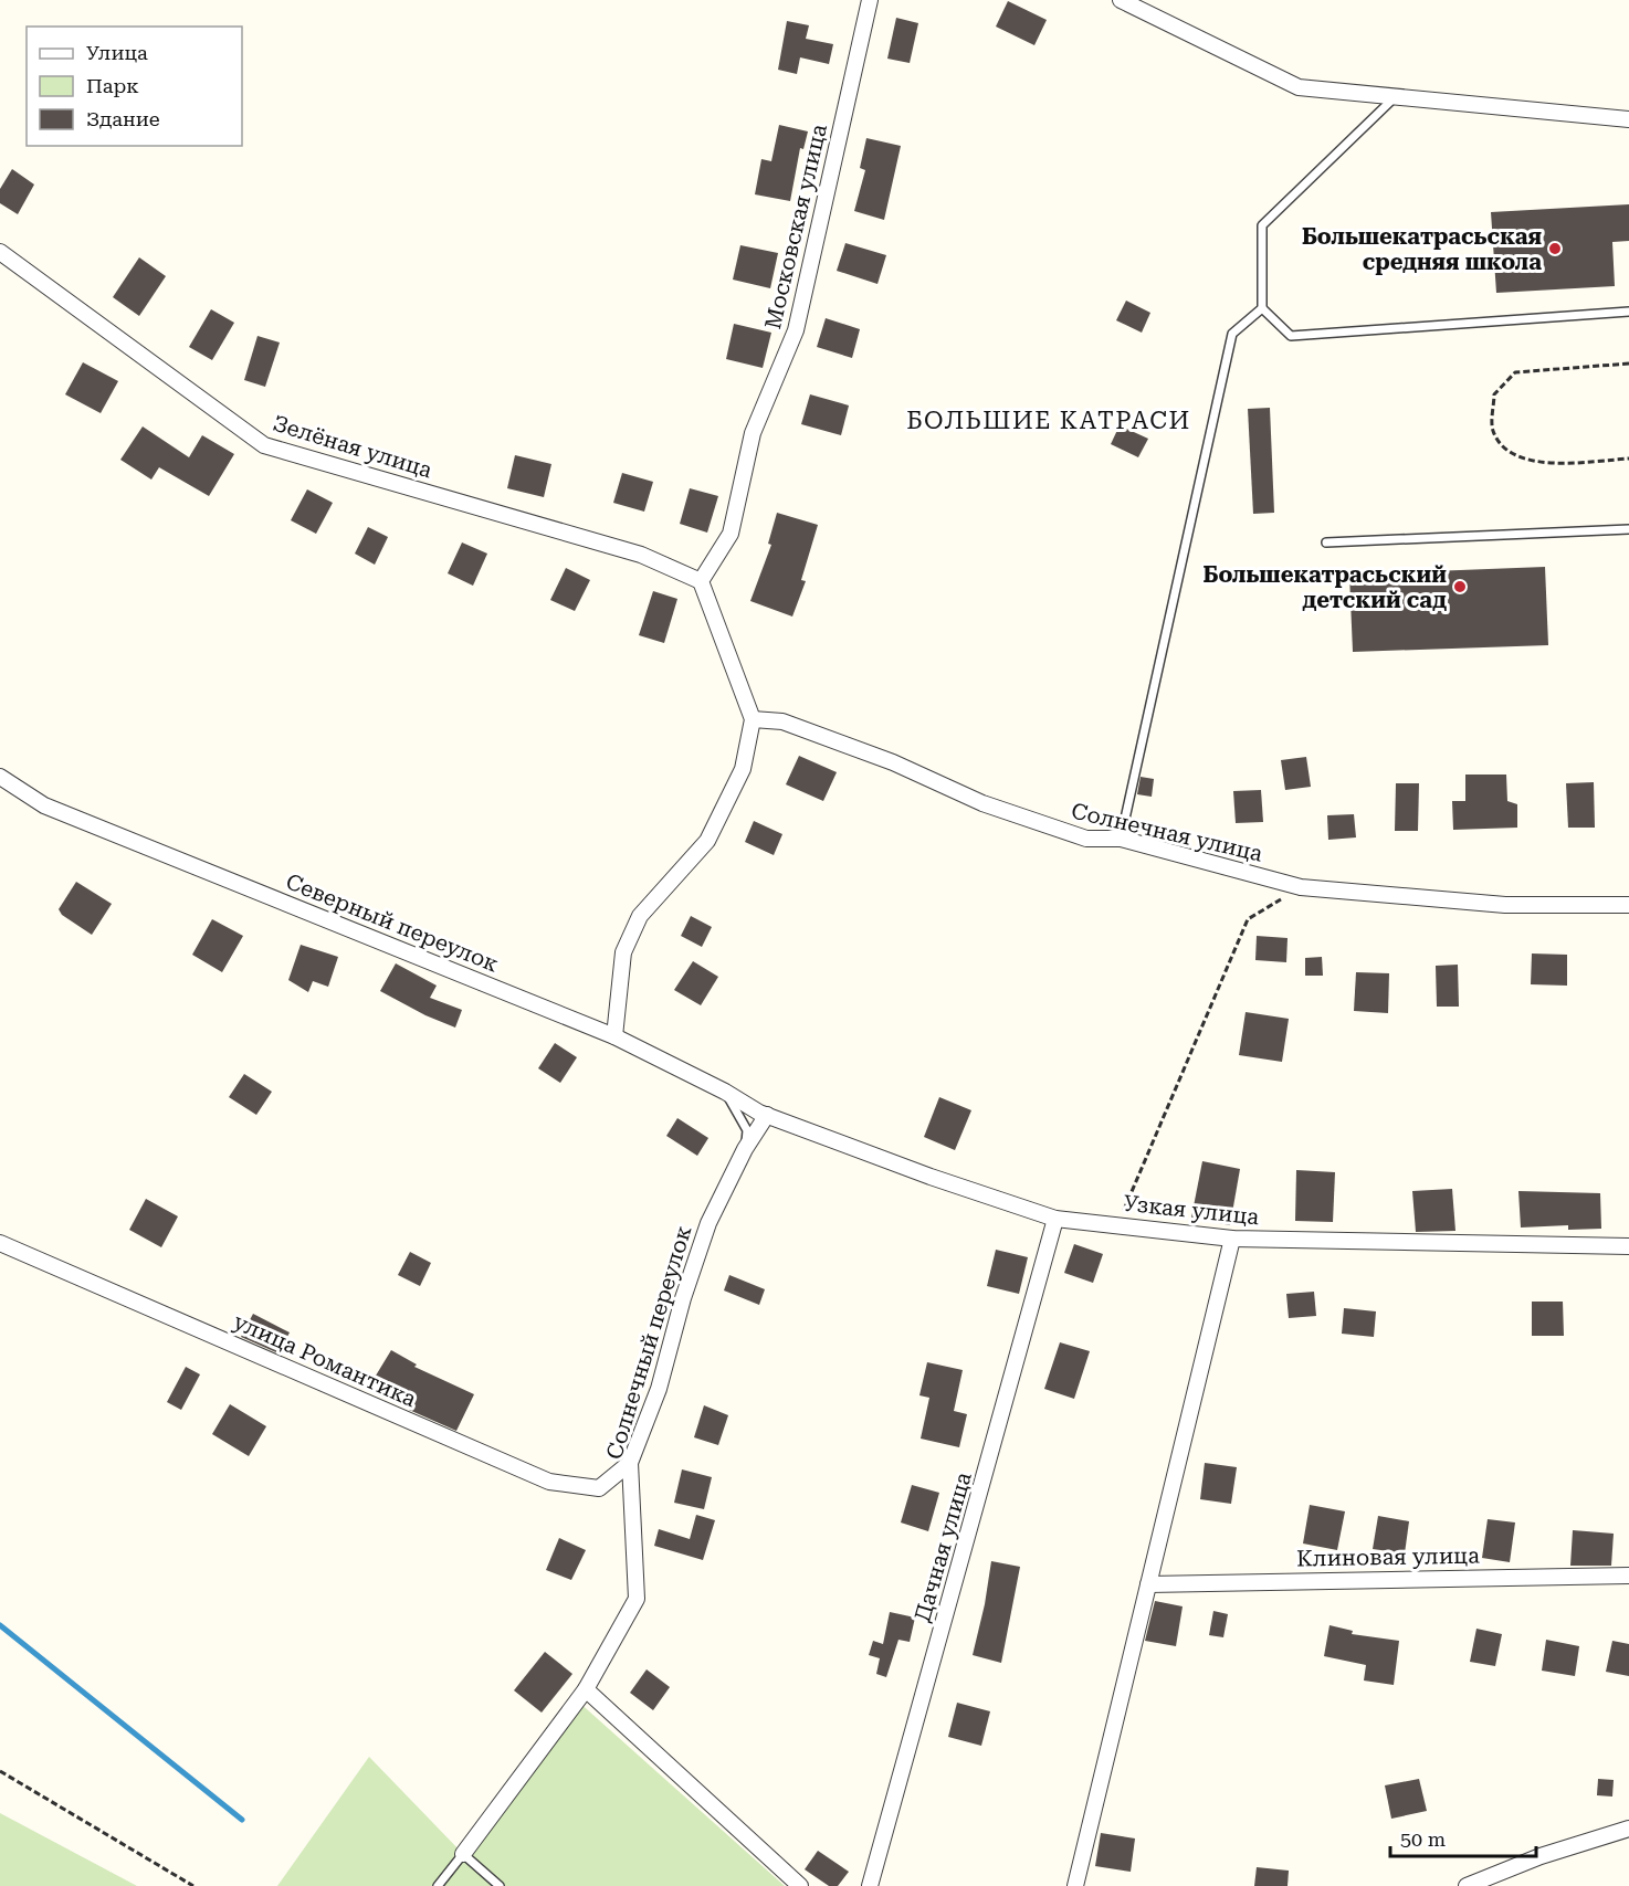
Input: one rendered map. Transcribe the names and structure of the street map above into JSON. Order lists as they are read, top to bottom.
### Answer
{
  "streets": {
    "street": [
      "Московская улица",
      "Зелёная улица",
      "Солнечная улица",
      "Северный переулок",
      "Узкая улица",
      "Солнечный переулок",
      "улица Романтика",
      "Дачная улица",
      "Клиновая улица"
    ]
  },
  "crossings": [
    ["Московская улица", "Зелёная улица"],
    ["Северный переулок", "Узкая улица"],
    ["Северный переулок", "Солнечный переулок"],
    ["Узкая улица", "Солнечный переулок"],
    ["Узкая улица", "Дачная улица"],
    ["Солнечный переулок", "улица Романтика"]
  ],
  "districts": ["БОЛЬШИЕ КАТРАСИ"],
  "places": ["Большекатрасьская средняя школа", "Большекатрасьский детский сад"],
  "legend": ["Улица", "Парк", "Здание"],
  "scale_bar": "50 m"
}
